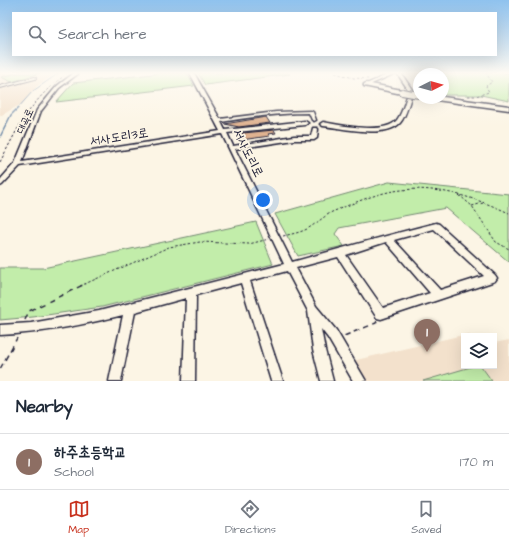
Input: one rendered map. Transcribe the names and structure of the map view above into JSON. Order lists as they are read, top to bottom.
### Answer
{
  "streets": {
    "street": ["대곡로", "서사도리3로", "서사도리로"]
  },
  "crossings": [
    ["대곡로", "서사도리3로"],
    ["서사도리3로", "서사도리로"]
  ],
  "north": "right",
  "page": {
    "search": "Search here",
    "pins": "1",
    "heading": "Nearby",
    "list": [
      {
        "mark": "1",
        "name": "하주초등학교",
        "note": "School",
        "value": "170 m"
      }
    ],
    "nav": ["Map", "Directions", "Saved"]
  }
}
